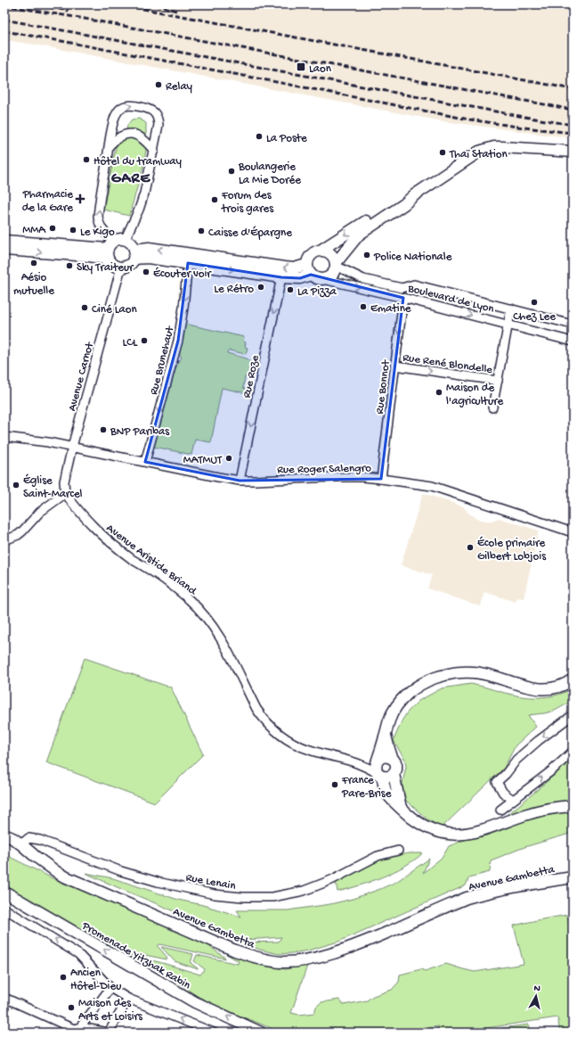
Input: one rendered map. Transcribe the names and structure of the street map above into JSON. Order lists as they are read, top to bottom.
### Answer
{
  "streets": {
    "main road": ["Avenue Gambetta", "Promenade Yitzhak Rabin"],
    "street": [
      "Boulevard de Lyon",
      "Rue Brunehaut",
      "Rue René Blondelle",
      "Avenue Carnot",
      "Rue Roze",
      "Rue Bonnot",
      "Rue Roger Salengro",
      "Avenue Aristide Briand",
      "Rue Lenain"
    ]
  },
  "crossings": [
    ["Boulevard de Lyon", "Rue Bonnot"],
    ["Rue Brunehaut", "Rue Roger Salengro"],
    ["Rue René Blondelle", "Rue Bonnot"],
    ["Avenue Carnot", "Rue Roger Salengro"],
    ["Avenue Carnot", "Avenue Aristide Briand"],
    ["Rue Roze", "Rue Roger Salengro"],
    ["Rue Bonnot", "Rue Roger Salengro"],
    ["Avenue Gambetta", "Rue Lenain"]
  ],
  "one_way": [
    "Rue Brunehaut",
    "Rue René Blondelle",
    "Rue Roze",
    "Rue Bonnot",
    "Promenade Yitzhak Rabin"
  ],
  "districts": ["GARE"],
  "places": {
    "transit": ["Laon"],
    "other": [
      "Relay",
      "La Poste",
      "Thaï Station",
      "Hôtel du tramway",
      "Boulangerie La Mie Dorée",
      "Forum des trois gares",
      "MMA",
      "Le Kigo",
      "Caisse d'Épargne",
      "Police Nationale",
      "Aésio mutuelle",
      "Sky Traiteur",
      "Écouter voir",
      "Le Rétro",
      "La Pizza",
      "Chez Lee",
      "Ematine",
      "Ciné Laon",
      "LCL",
      "Maison de l'agriculture",
      "BNP Paribas",
      "MATMUT",
      "Église Saint-Marcel",
      "École primaire Gilbert Lobjois",
      "France Pare-Brise",
      "Ancien Hôtel-Dieu",
      "Maison des Arts et Loisirs"
    ],
    "health": ["Pharmacie de la Gare"]
  },
  "north": "top"
}
